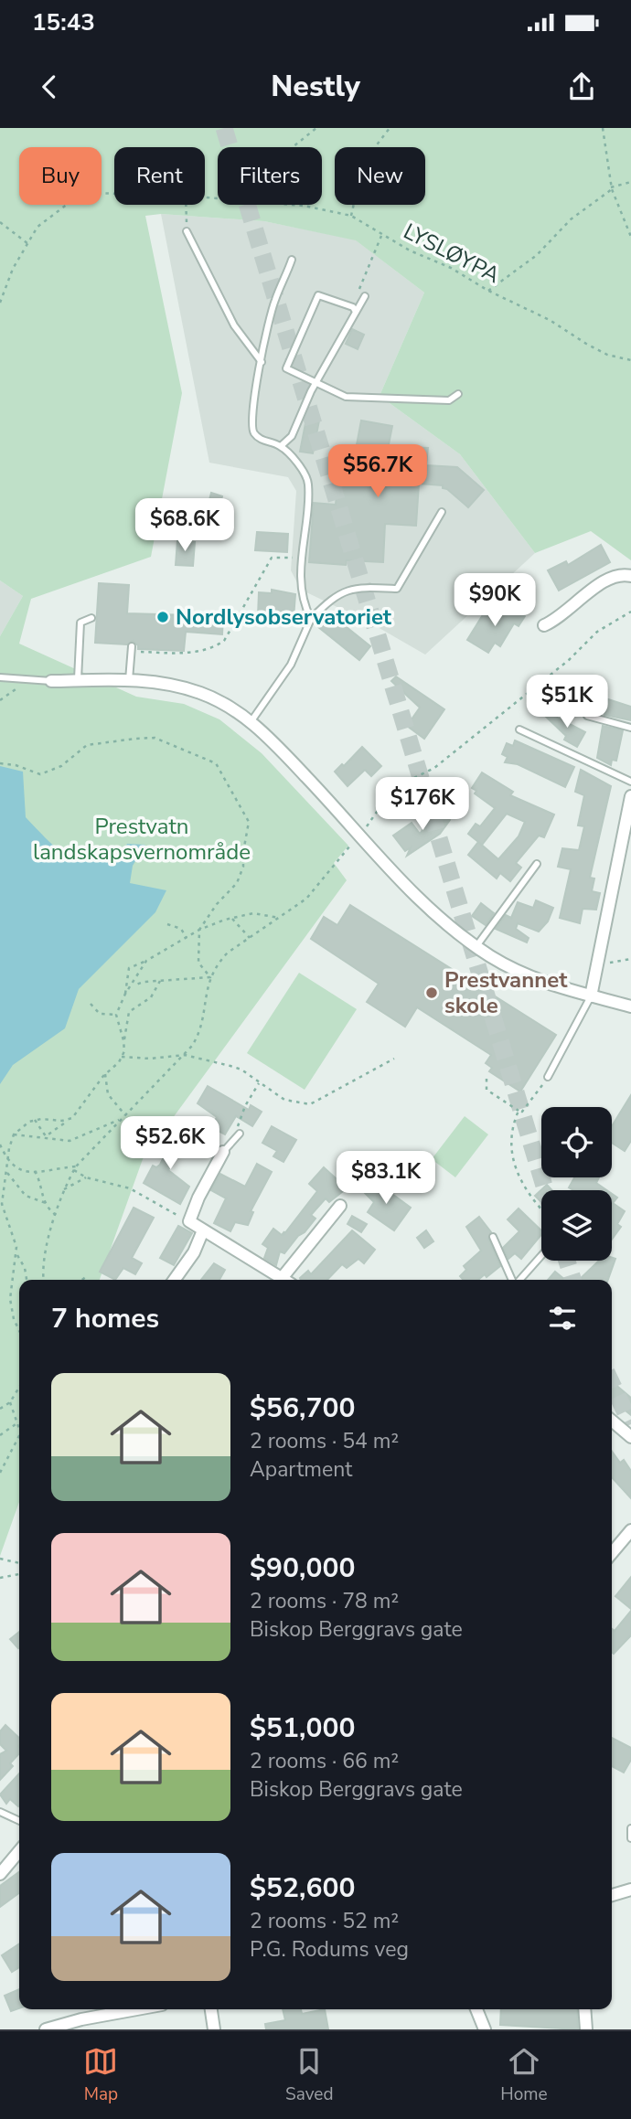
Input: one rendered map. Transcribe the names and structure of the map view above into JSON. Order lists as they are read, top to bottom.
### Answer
{
  "streets": {
    "path": ["LYSLØYPA"]
  },
  "parks": ["Prestvatn landskapsvernområde"],
  "places": ["Nordlysobservatoriet", "Prestvannet skole"],
  "page": {
    "status": "15:43",
    "header": "Nestly",
    "chip": [
      "Buy",
      "Rent",
      "Filters",
      "New"
    ],
    "price": [
      "$56.7K",
      "$68.6K",
      "$90K",
      "$51K",
      "$176K",
      "$52.6K",
      "$83.1K"
    ],
    "heading": "7 homes",
    "list": [
      {
        "name": "$56,700",
        "note": "2 rooms · 54 m² · Apartment"
      },
      {
        "name": "$90,000",
        "note": "2 rooms · 78 m² · Biskop Berggravs gate"
      },
      {
        "name": "$51,000",
        "note": "2 rooms · 66 m² · Biskop Berggravs gate"
      },
      {
        "name": "$52,600",
        "note": "2 rooms · 52 m² · P.G. Rodums veg"
      }
    ],
    "tabs": ["Map", "Saved", "Home"]
  }
}
